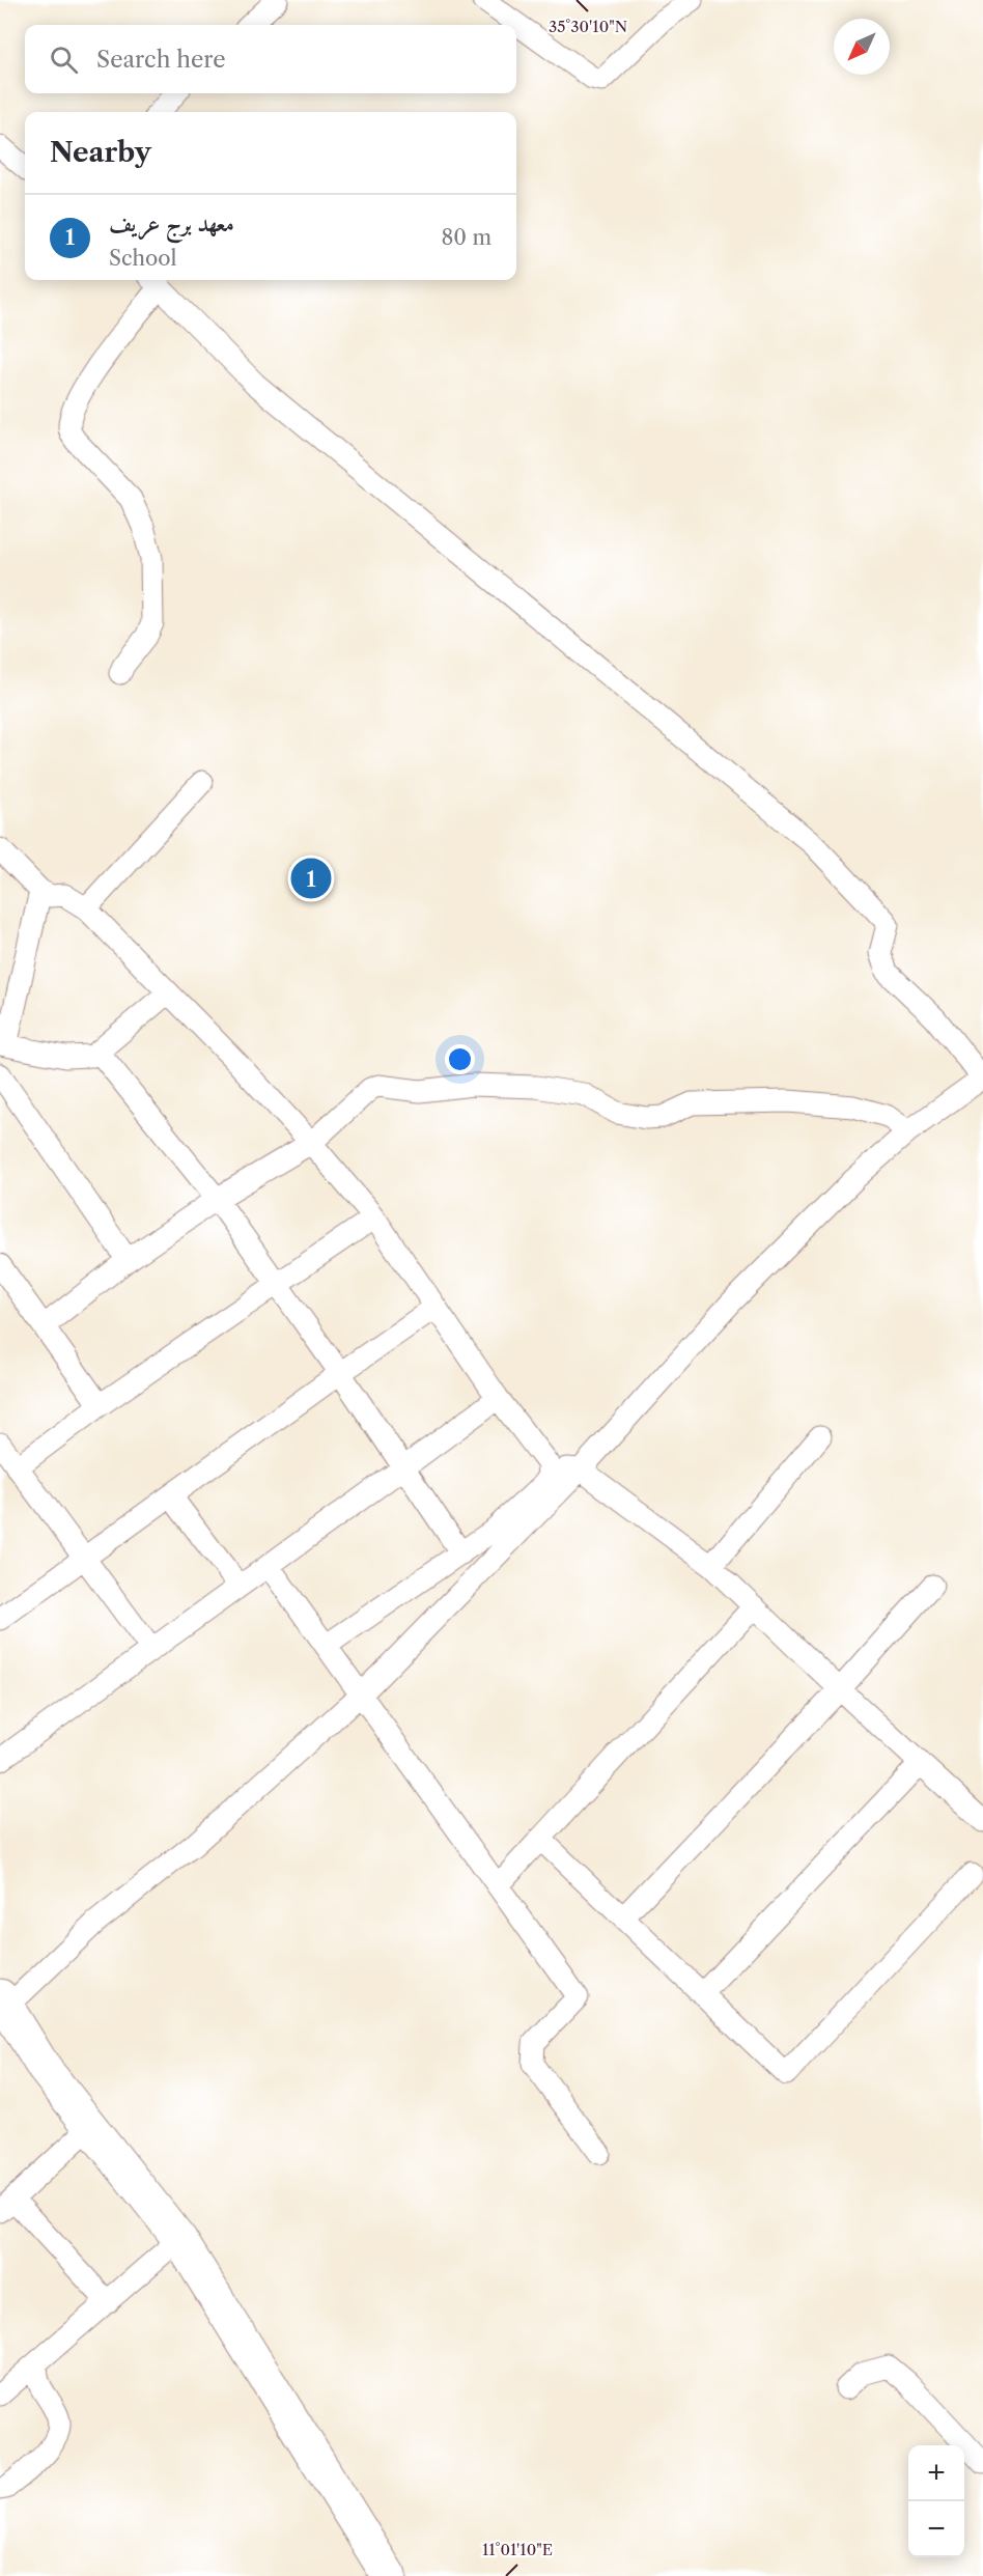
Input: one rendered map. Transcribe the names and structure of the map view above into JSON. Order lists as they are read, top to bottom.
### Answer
{
  "north": "bottom left",
  "page": {
    "search": "Search here",
    "heading": "Nearby",
    "list": [
      {
        "mark": "1",
        "name": "معهد برج عريف",
        "note": "School",
        "value": "80 m"
      }
    ],
    "pins": "1",
    "map_buttons": ["+", "−"]
  },
  "coordinates": ["35°30'10\"N", "11°01'10\"E"]
}
